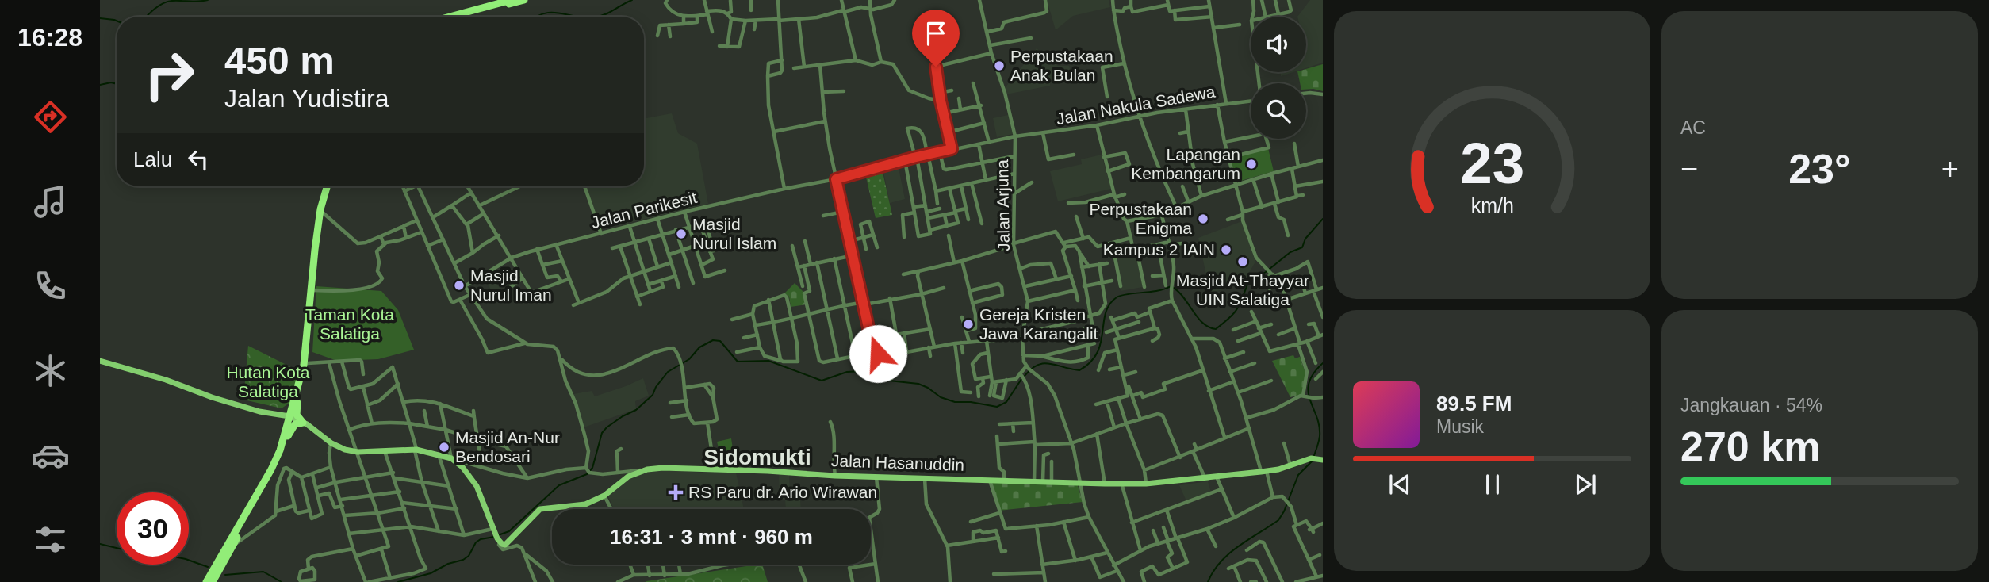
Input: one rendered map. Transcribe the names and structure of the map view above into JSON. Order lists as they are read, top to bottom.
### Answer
{
  "streets": {
    "main road": ["Jalan Hasanuddin"],
    "street": ["Jalan Nakula Sadewa", "Jalan Arjuna", "Jalan Parikesit"]
  },
  "crossings": [
    ["Jalan Nakula Sadewa", "Jalan Arjuna"],
    ["Jalan Nakula Sadewa", "Jalan Parikesit"]
  ],
  "districts": ["Sidomukti"],
  "parks": ["Taman Kota Salatiga", "Hutan Kota Salatiga"],
  "places": {
    "other": [
      "Perpustakaan Anak Bulan",
      "Lapangan Kembangarum",
      "Perpustakaan Enigma",
      "Masjid Nurul Islam",
      "Kampus 2 IAIN",
      "Masjid At-Thayyar UIN Salatiga",
      "Masjid Nurul Iman",
      "Gereja Kristen Jawa Karangalit",
      "Masjid An-Nur Bendosari"
    ],
    "health": ["RS Paru dr. Ario Wirawan"]
  },
  "page": {
    "tabs": "16:28",
    "tile": [
      "AC",
      ["Jangkauan · 54%", "270 km"]
    ],
    "turn": ["450 m", "Jalan Yudistira"],
    "then": "Lalu",
    "heat": ["−", "23°", "+"],
    "song": ["89.5 FM", "Musik"],
    "limit": "30",
    "trip": "16:31 · 3 mnt · 960 m",
    "gauge": ["23", "km/h"]
  }
}
